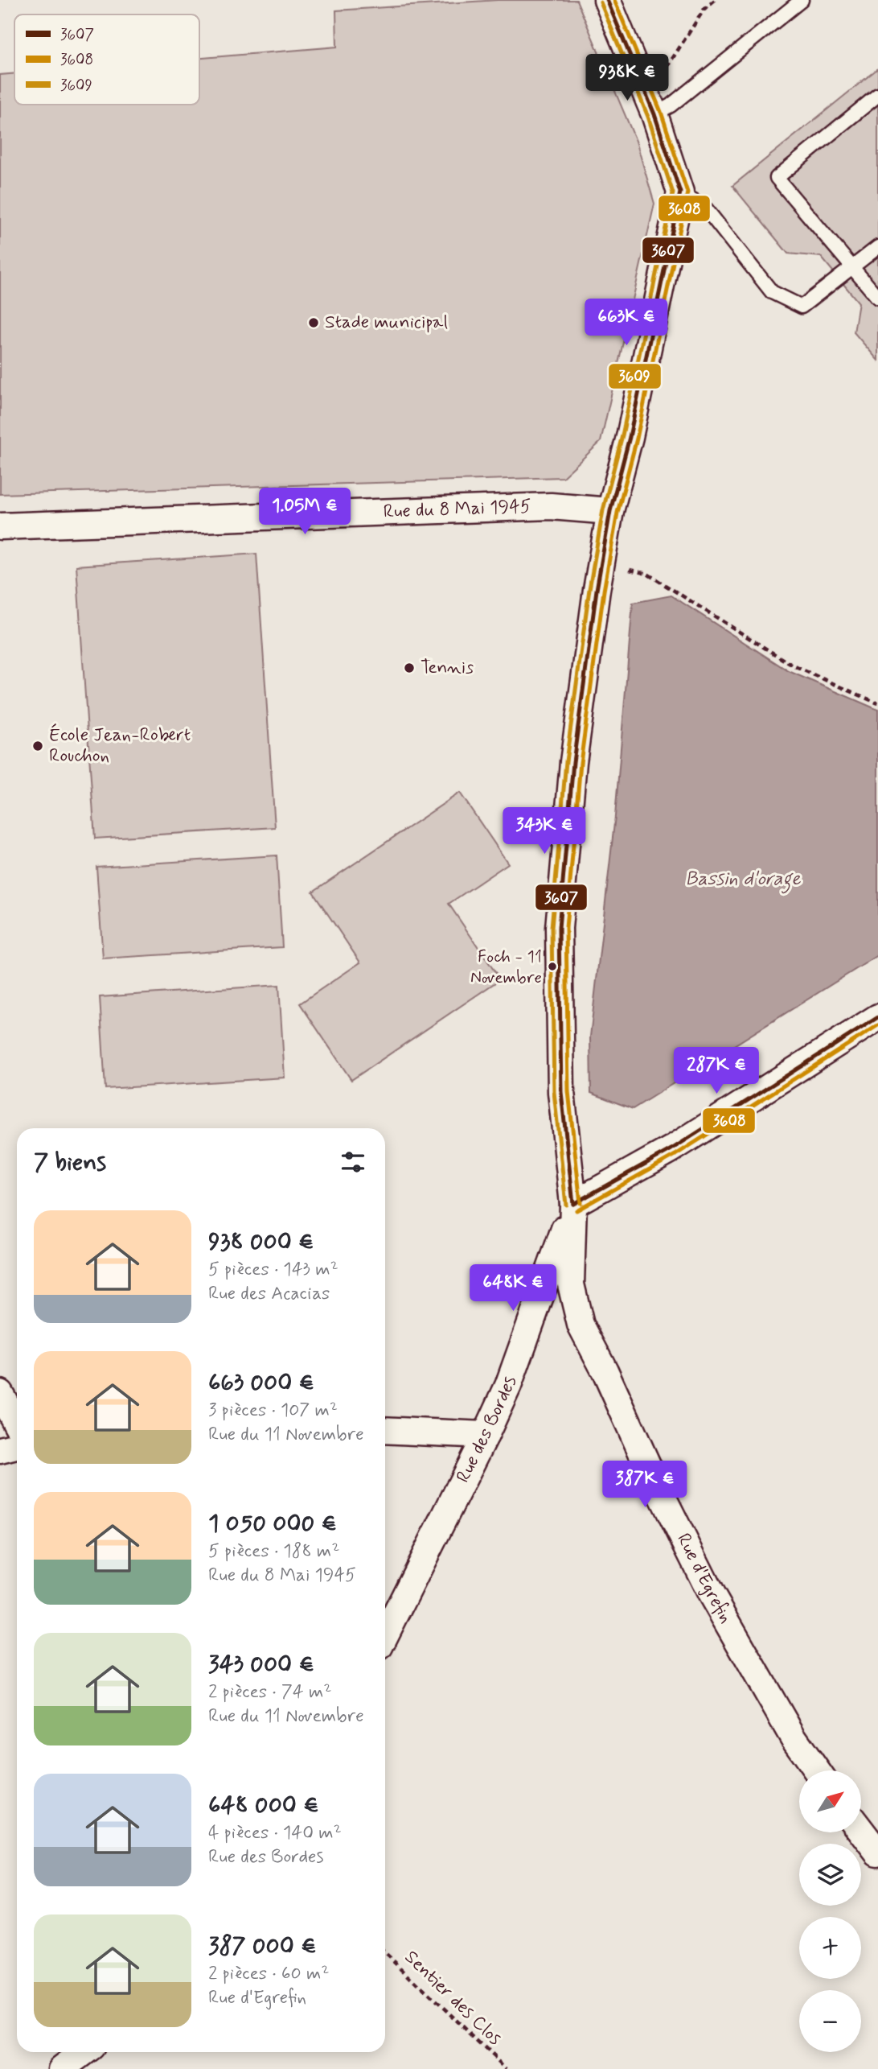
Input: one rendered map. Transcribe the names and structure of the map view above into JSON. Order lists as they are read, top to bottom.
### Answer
{
  "streets": {
    "street": ["Rue du 8 Mai 1945", "Rue des Bordes", "Rue d'Egrefin"],
    "path": ["Sentier des Clos"]
  },
  "crossings": [
    ["Rue du 8 Mai 1945", "Rue d'Egrefin"],
    ["Rue des Bordes", "Rue d'Egrefin"]
  ],
  "water": ["Bassin d'orage"],
  "places": [
    "Stade municipal",
    "Tennis",
    "École Jean-Robert Rouchon",
    "Foch - 11 Novembre"
  ],
  "lines": ["transit line 3607", "transit line 3608", "transit line 3609"],
  "legend": ["3607", "3608", "3609"],
  "north": "top right",
  "page": {
    "price": [
      "938K €",
      "663K €",
      "1.05M €",
      "343K €",
      "287K €",
      "648K €",
      "387K €"
    ],
    "heading": "7 biens",
    "list": [
      {
        "name": "938 000 €",
        "note": "5 pièces · 143 m² · Rue des Acacias"
      },
      {
        "name": "663 000 €",
        "note": "3 pièces · 107 m² · Rue du 11 Novembre"
      },
      {
        "name": "1 050 000 €",
        "note": "5 pièces · 188 m² · Rue du 8 Mai 1945"
      },
      {
        "name": "343 000 €",
        "note": "2 pièces · 74 m² · Rue du 11 Novembre"
      },
      {
        "name": "648 000 €",
        "note": "4 pièces · 140 m² · Rue des Bordes"
      },
      {
        "name": "387 000 €",
        "note": "2 pièces · 60 m² · Rue d'Egrefin"
      }
    ],
    "map_buttons": ["+", "−"]
  }
}
